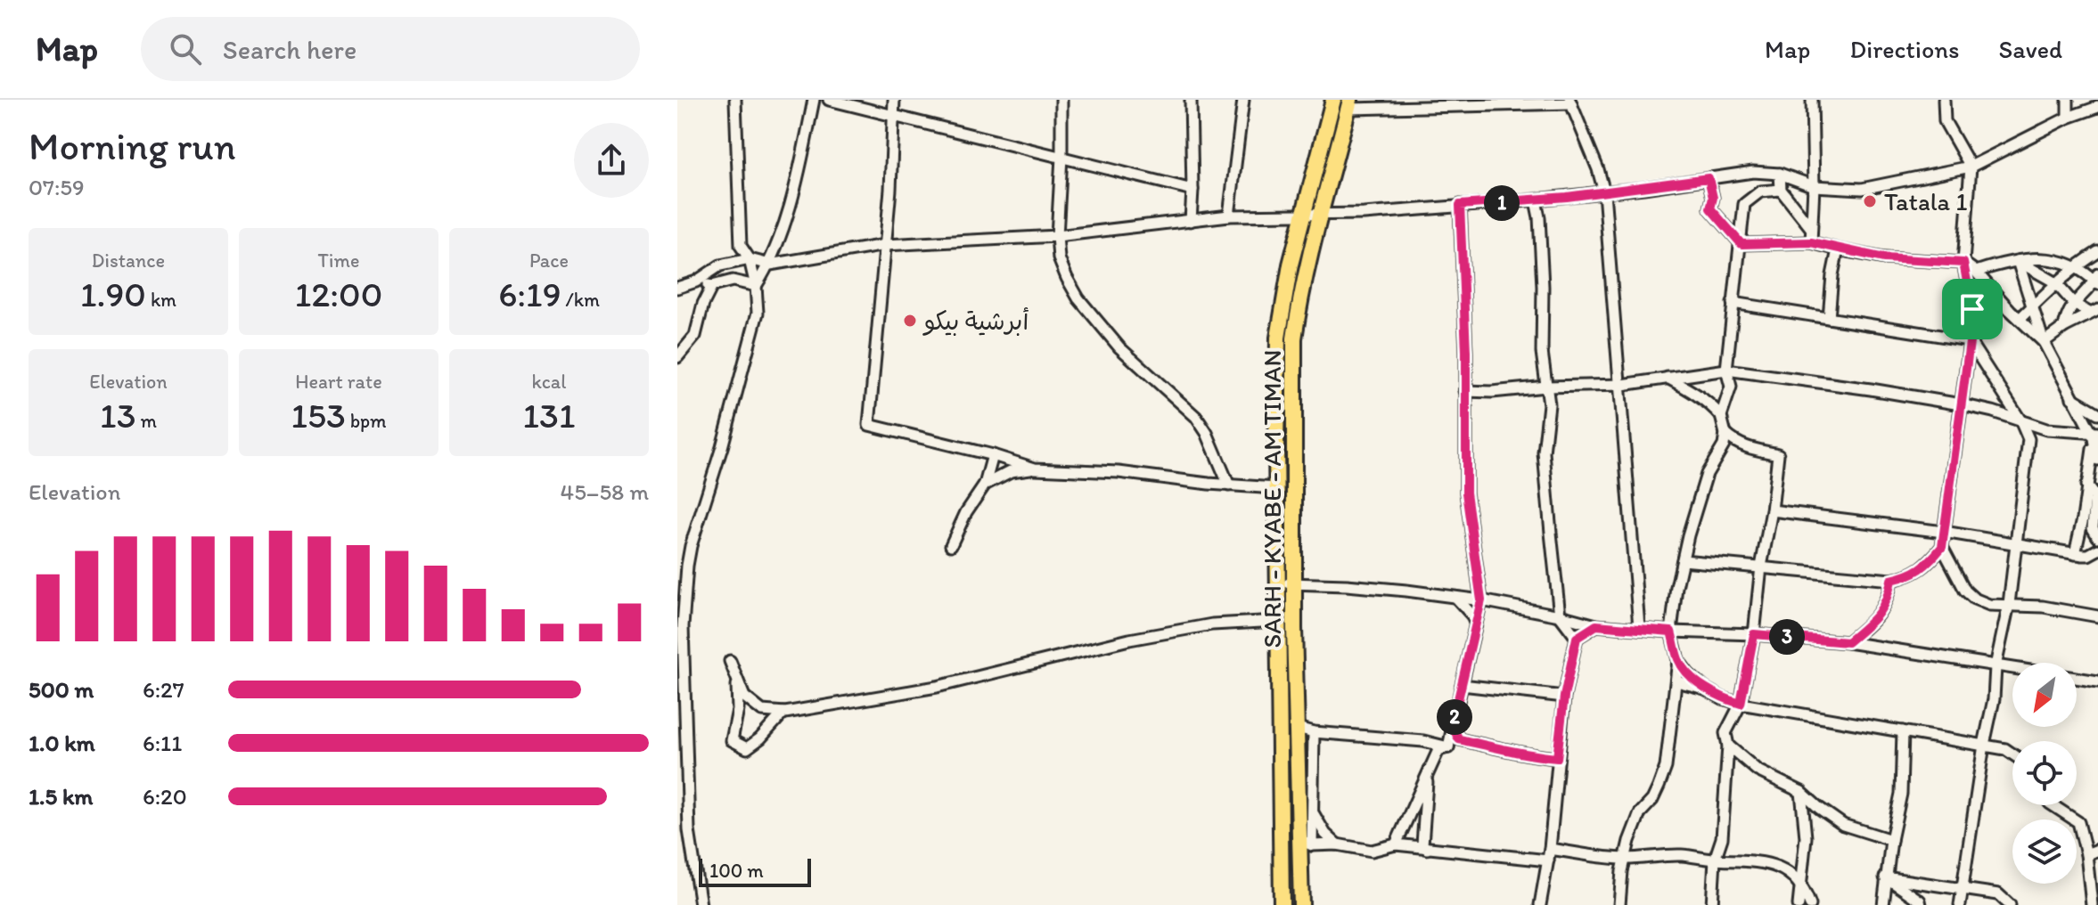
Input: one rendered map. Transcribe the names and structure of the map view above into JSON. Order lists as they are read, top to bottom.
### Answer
{
  "streets": {
    "highway": ["SARH - KYABE - AM TIMAN"]
  },
  "places": ["Tatala 1", "أبرشية بيكو"],
  "scale_bar": "100 m",
  "north": "bottom left",
  "page": {
    "header": "Map",
    "search": "Search here",
    "nav": ["Map", "Directions", "Saved"],
    "heading": ["Morning run", "07:59"],
    "pins": ["1", "3", "2"],
    "stats": [
      ["Distance", "1.90 km"],
      ["Time", "12:00"],
      ["Pace", "6:19 /km"],
      ["Elevation", "13 m"],
      ["Heart rate", "153 bpm"],
      ["kcal", "131"]
    ],
    "chart": ["Elevation", "45–58 m"],
    "list": [
      {
        "name": "500 m",
        "note": "6:27"
      },
      {
        "name": "1.0 km",
        "note": "6:11"
      },
      {
        "name": "1.5 km",
        "note": "6:20"
      }
    ],
    "scale": "100 m"
  }
}
